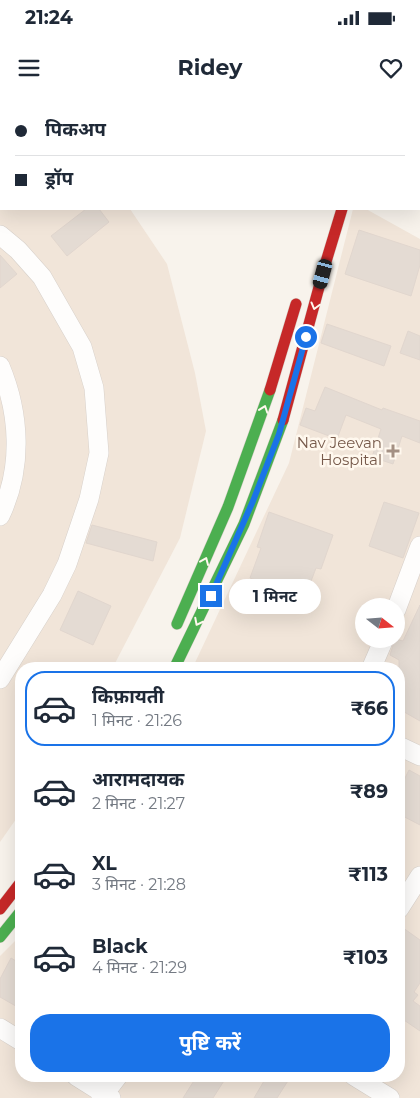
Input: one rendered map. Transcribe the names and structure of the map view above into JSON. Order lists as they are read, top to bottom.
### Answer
{
  "places": {
    "health": ["Nav Jeevan Hospital"]
  },
  "north": "right",
  "page": {
    "status": "21:24",
    "header": "Ridey",
    "banner": ["पिकअप", "ड्रॉप"],
    "bubble": "1 मिनट",
    "list": [
      {
        "name": "किफ़ायती",
        "note": "1 मिनट · 21:26",
        "value": "₹66"
      },
      {
        "name": "आरामदायक",
        "note": "2 मिनट · 21:27",
        "value": "₹89"
      },
      {
        "name": "XL",
        "note": "3 मिनट · 21:28",
        "value": "₹113"
      },
      {
        "name": "Black",
        "note": "4 मिनट · 21:29",
        "value": "₹103"
      }
    ],
    "buttons": "पुष्टि करें"
  }
}
